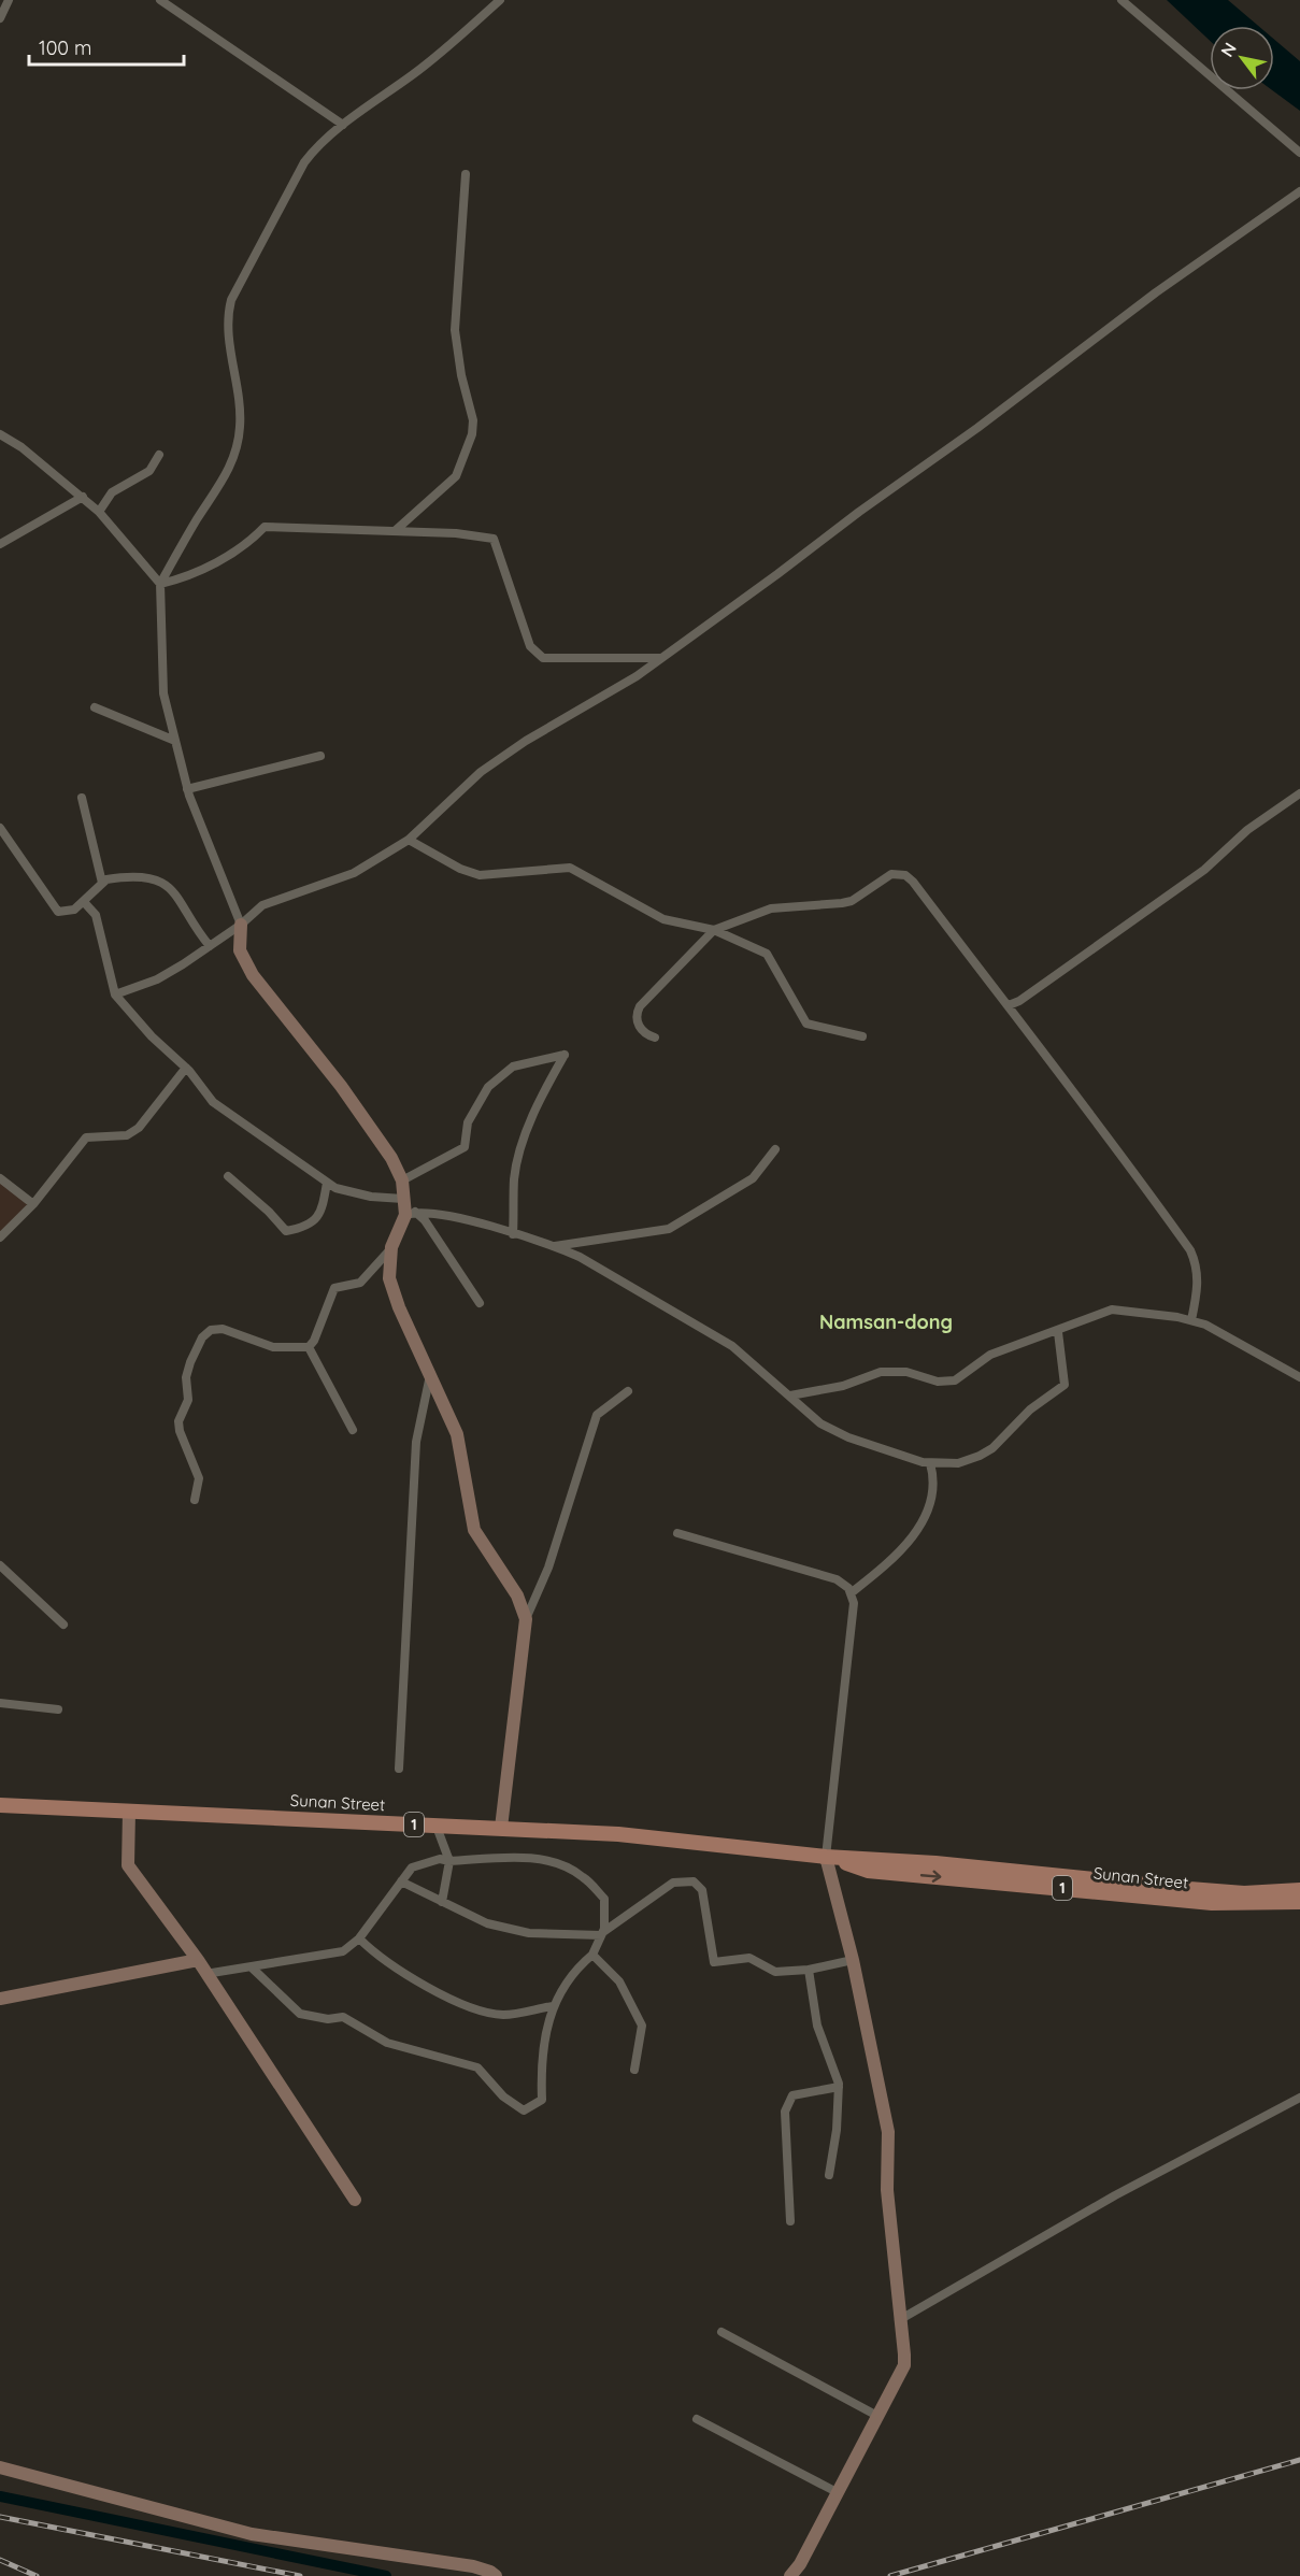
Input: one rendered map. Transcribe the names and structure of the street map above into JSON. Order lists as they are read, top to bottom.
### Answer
{
  "streets": {
    "main road": ["Sunan Street", "1"]
  },
  "districts": ["Namsan-dong"],
  "scale_bar": "100 m",
  "north": "top left"
}
